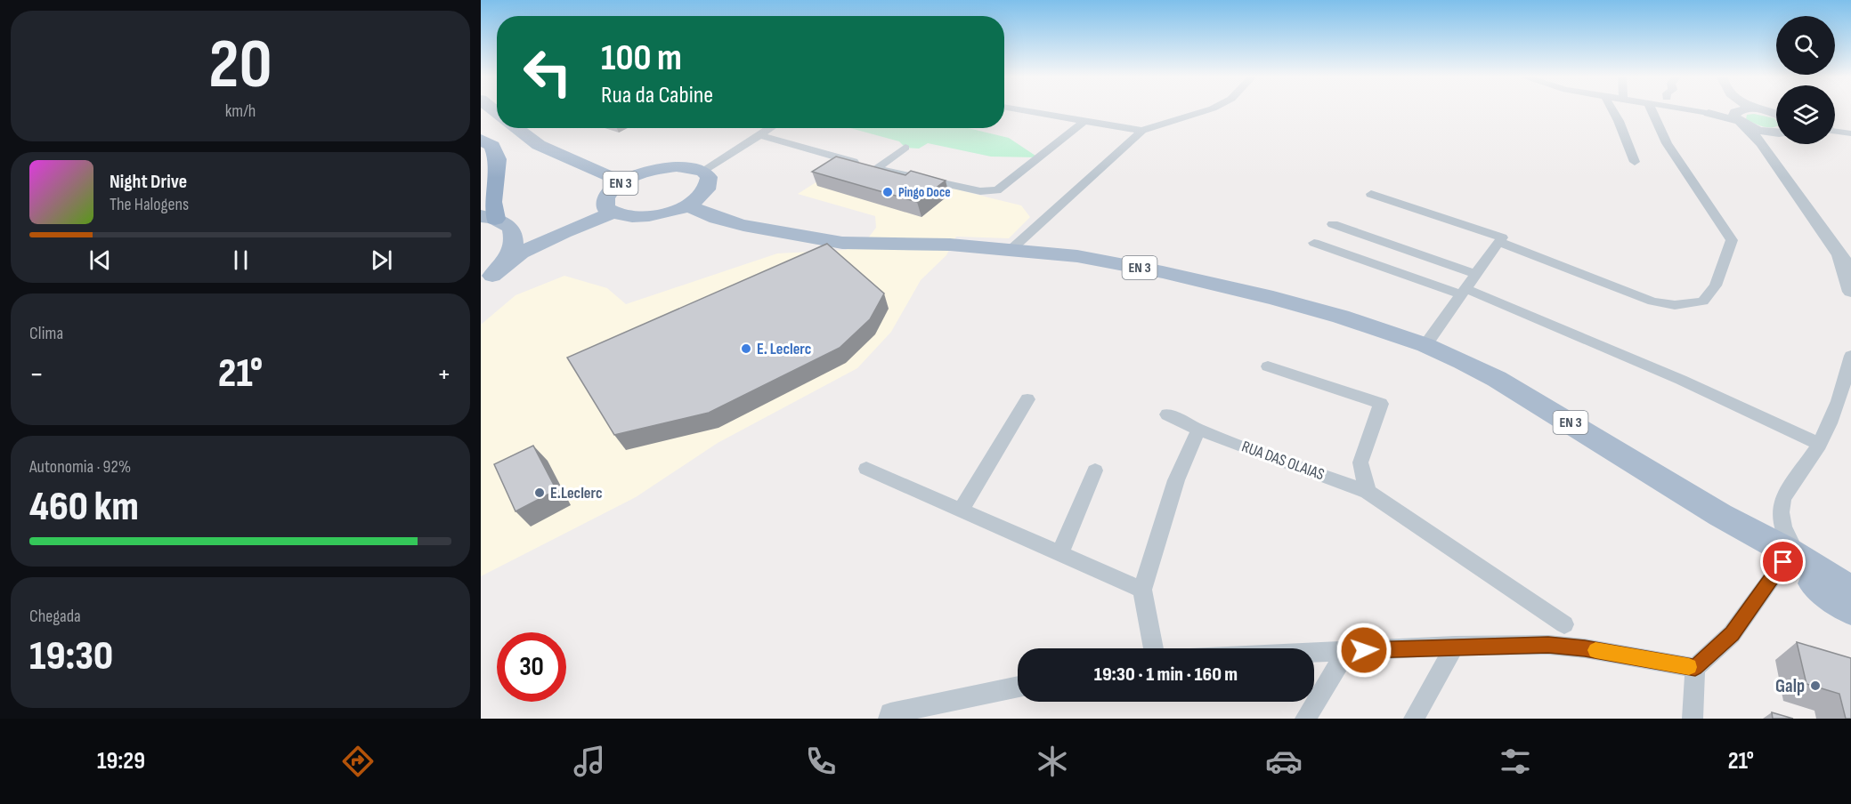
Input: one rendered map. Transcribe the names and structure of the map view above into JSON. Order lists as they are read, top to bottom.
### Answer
{
  "streets": {
    "main road": ["EN 3"],
    "street": ["RUA DAS OLAIAS"]
  },
  "places": [
    "Pingo Doce",
    "E. Leclerc",
    "E.Leclerc",
    "Galp"
  ],
  "page": {
    "tile": [
      ["20", "km/h"],
      "Clima",
      ["Autonomia · 92%", "460 km"],
      ["Chegada", "19:30"]
    ],
    "turn": ["100 m", "Rua da Cabine"],
    "song": ["Night Drive", "The Halogens"],
    "heat": ["−", "21°", "+"],
    "limit": "30",
    "trip": "19:30 · 1 min · 160 m",
    "tabs": ["19:29", "21°"]
  }
}
